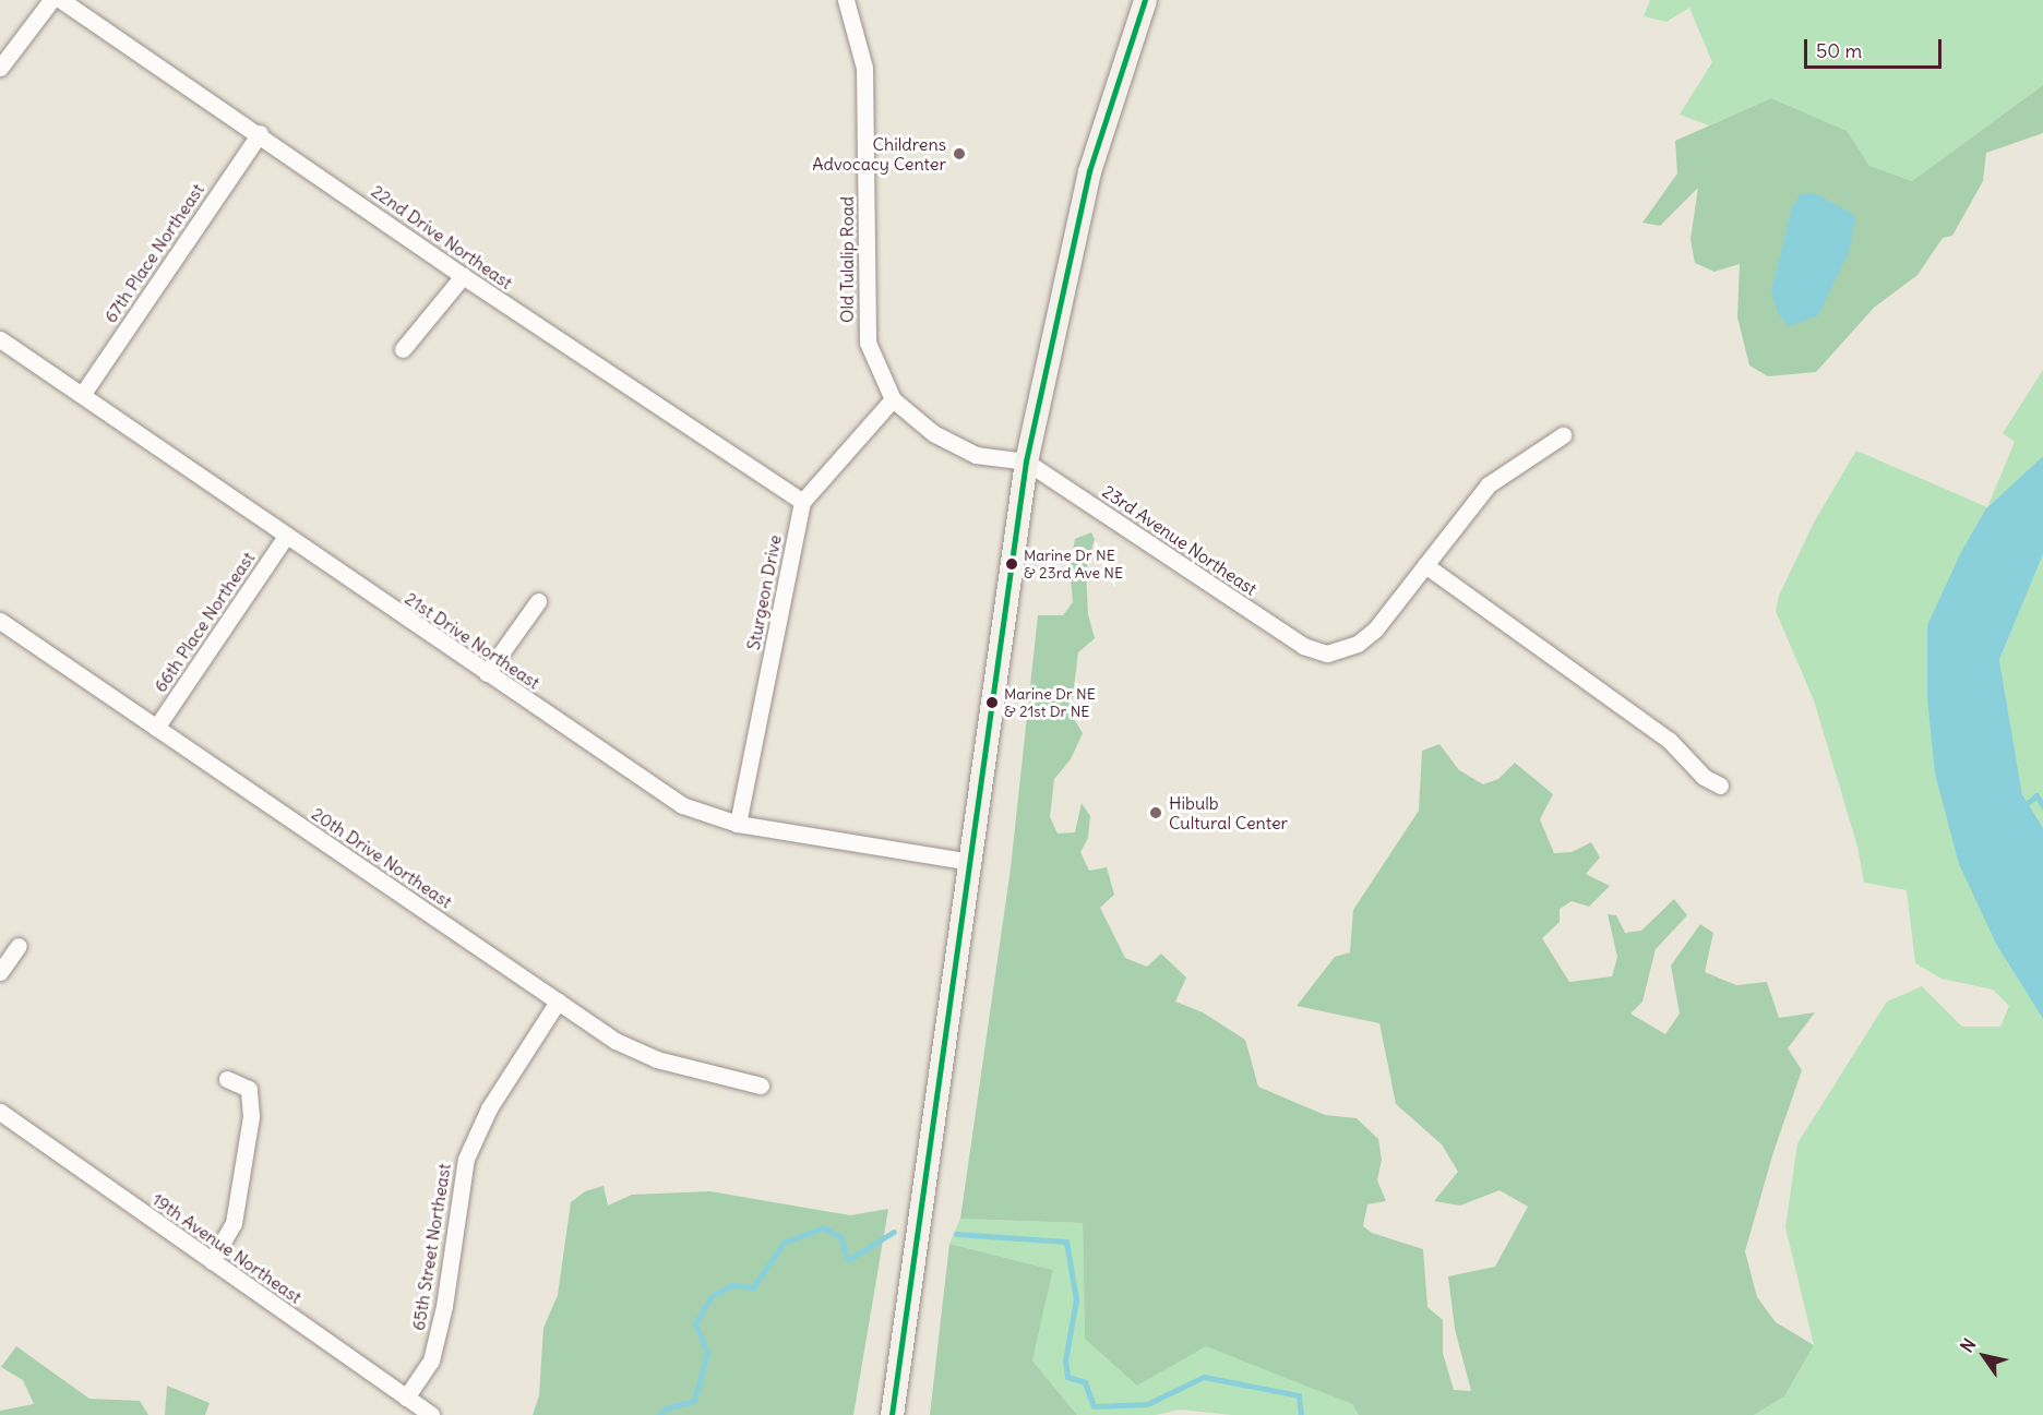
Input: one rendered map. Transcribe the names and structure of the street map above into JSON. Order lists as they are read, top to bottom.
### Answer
{
  "streets": {
    "street": [
      "22nd Drive Northeast",
      "67th Place Northeast",
      "Old Tulalip Road",
      "23rd Avenue Northeast",
      "Sturgeon Drive",
      "66th Place Northeast",
      "21st Drive Northeast",
      "20th Drive Northeast",
      "65th Street Northeast",
      "19th Avenue Northeast"
    ]
  },
  "crossings": [
    ["22nd Drive Northeast", "67th Place Northeast"],
    ["22nd Drive Northeast", "Sturgeon Drive"],
    ["67th Place Northeast", "21st Drive Northeast"],
    ["Old Tulalip Road", "23rd Avenue Northeast"],
    ["Sturgeon Drive", "21st Drive Northeast"],
    ["66th Place Northeast", "21st Drive Northeast"],
    ["66th Place Northeast", "20th Drive Northeast"],
    ["20th Drive Northeast", "65th Street Northeast"],
    ["65th Street Northeast", "19th Avenue Northeast"]
  ],
  "places": [
    "Childrens Advocacy Center",
    "Marine Dr NE & 23rd Ave NE",
    "Marine Dr NE & 21st Dr NE",
    "Hibulb Cultural Center"
  ],
  "scale_bar": "50 m",
  "north": "top left"
}
